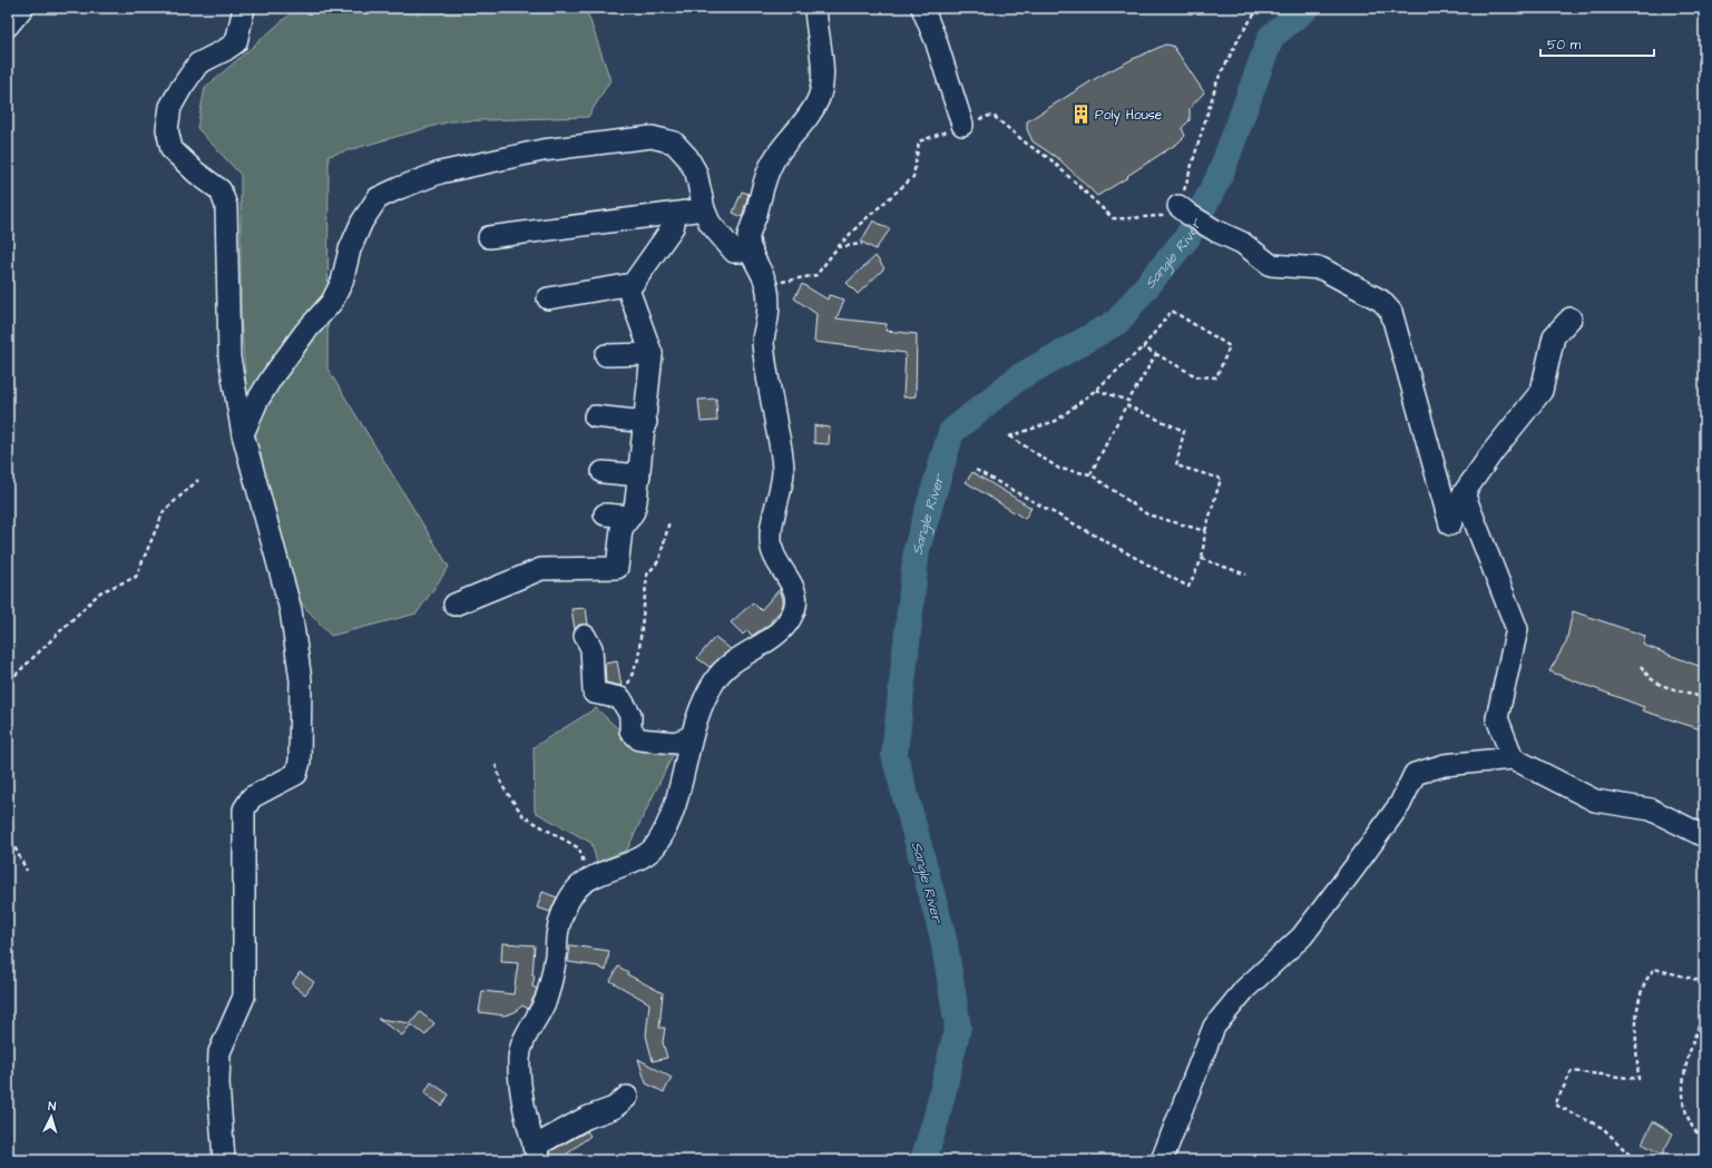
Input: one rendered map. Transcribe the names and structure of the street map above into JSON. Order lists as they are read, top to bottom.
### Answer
{
  "water": ["Sangle River"],
  "places": {
    "building": ["Poly House"]
  },
  "scale_bar": "50 m",
  "north": "top"
}
